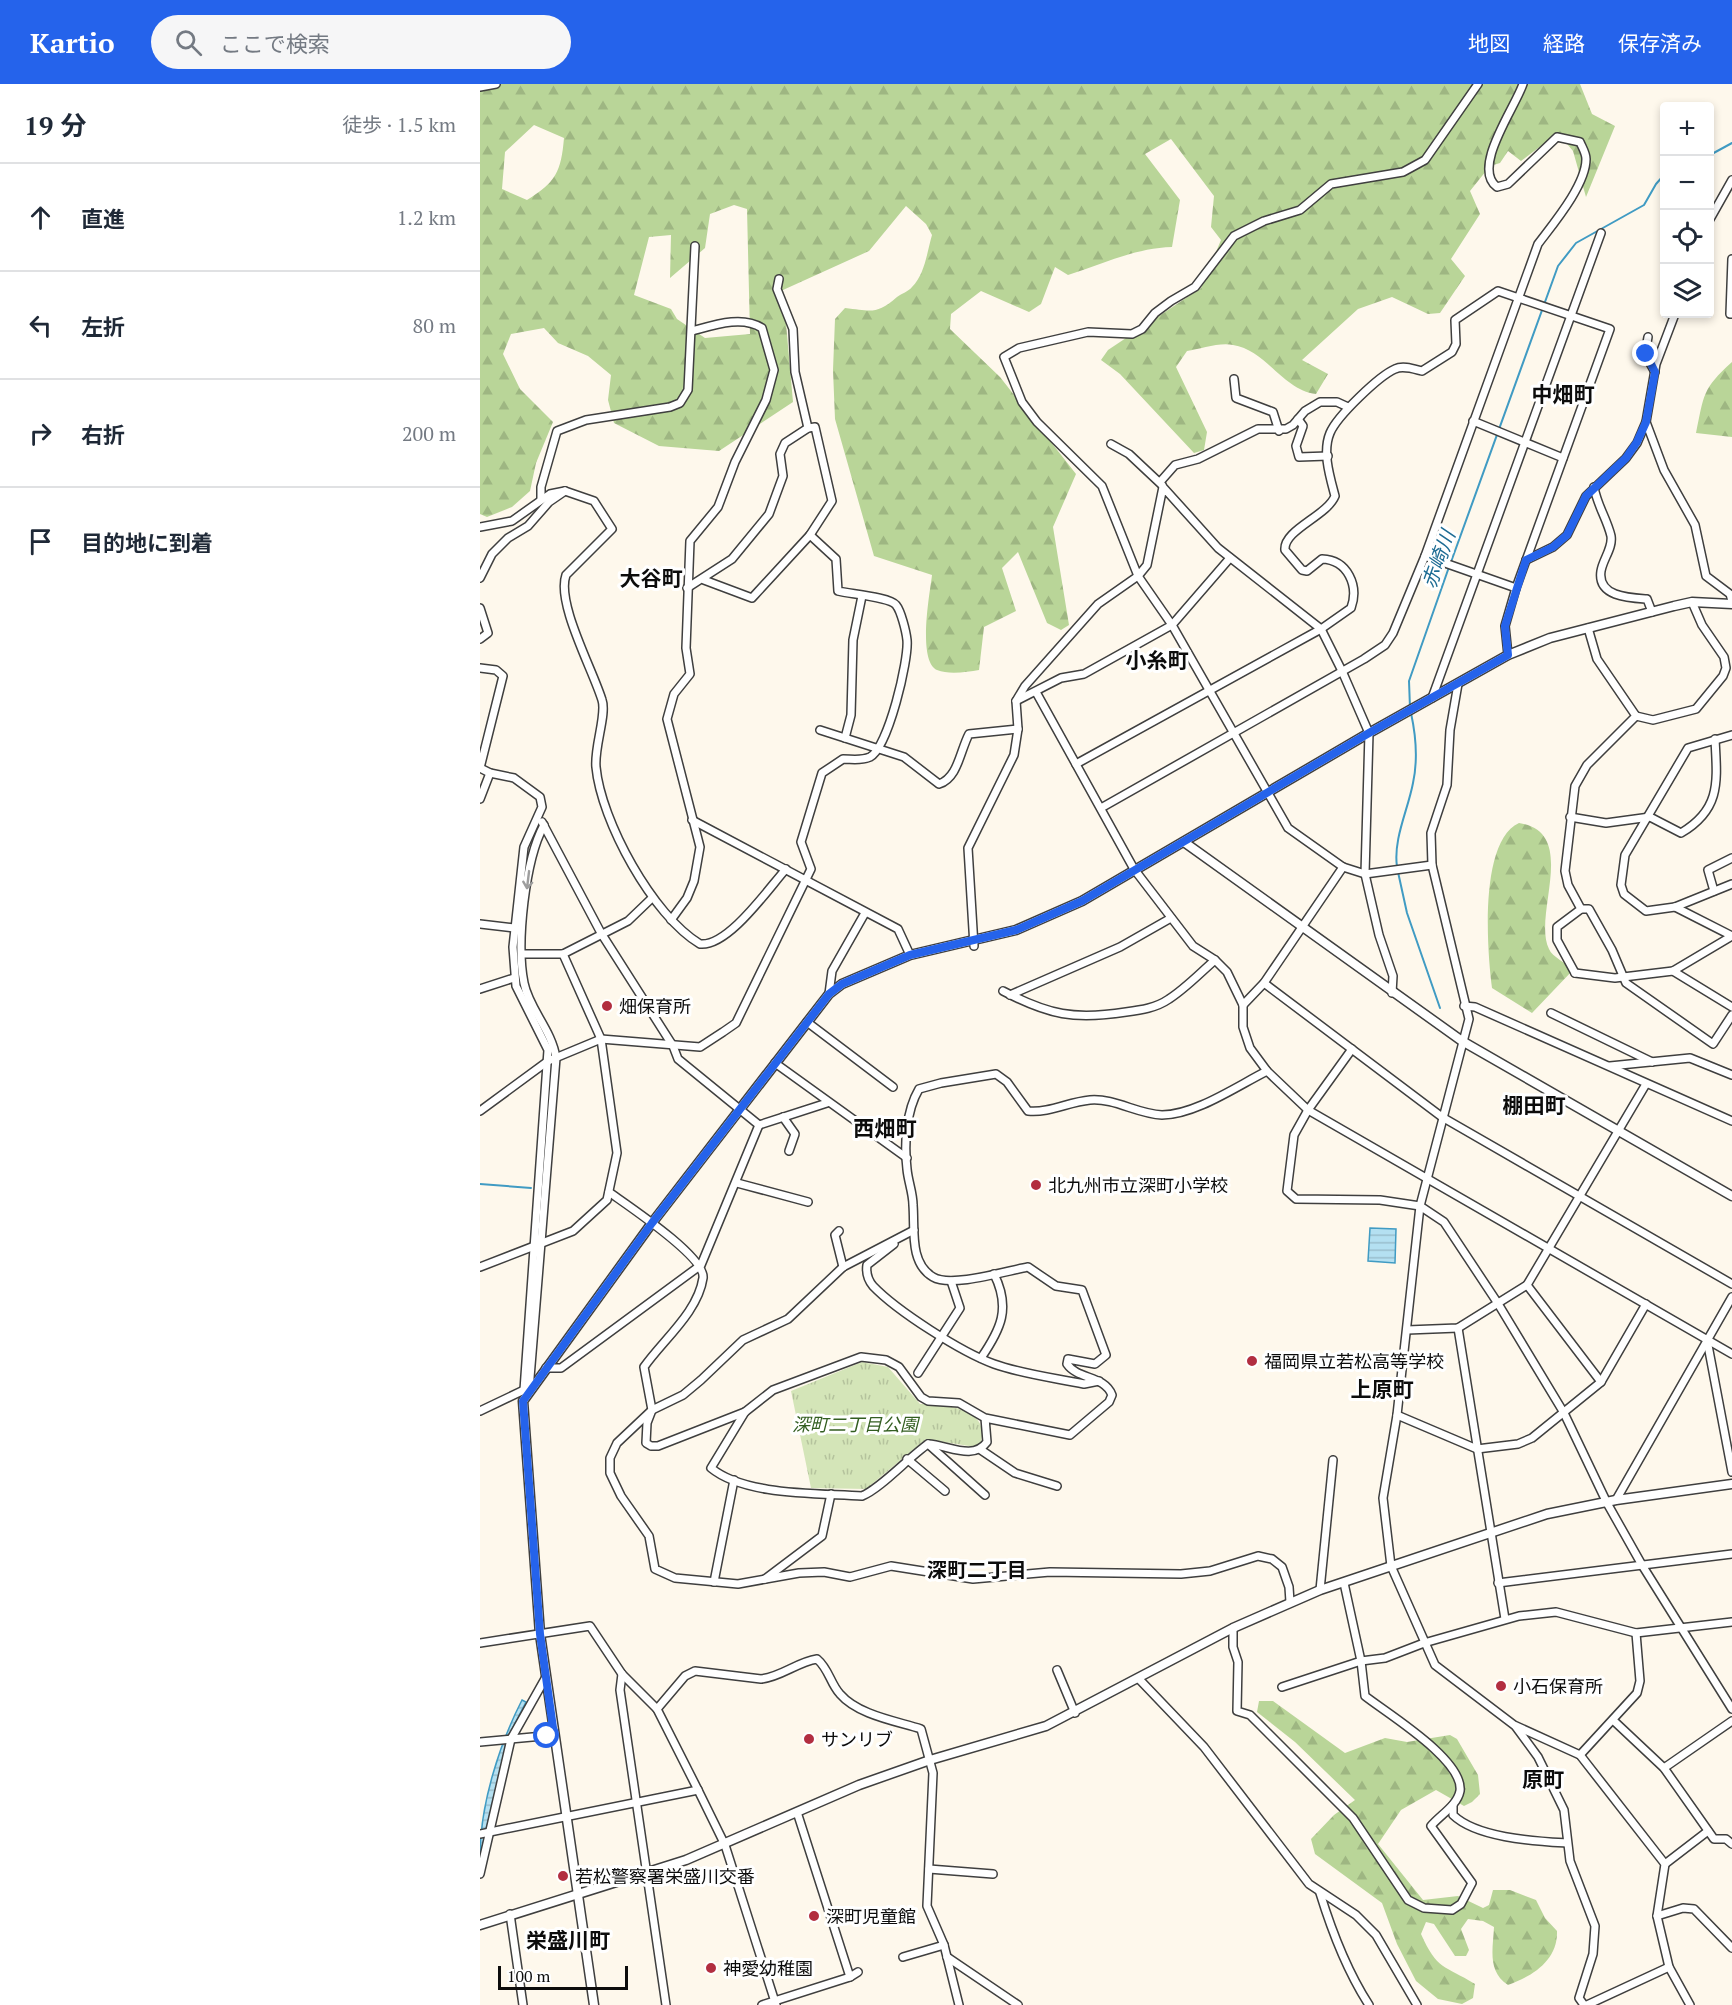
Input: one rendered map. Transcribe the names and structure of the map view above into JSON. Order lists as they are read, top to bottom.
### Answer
{
  "districts": [
    "中畑町",
    "大谷町",
    "小糸町",
    "棚田町",
    "西畑町",
    "上原町",
    "深町二丁目",
    "原町",
    "栄盛川町"
  ],
  "water": ["赤崎川"],
  "parks": ["深町二丁目公園"],
  "places": [
    "畑保育所",
    "北九州市立深町小学校",
    "福岡県立若松高等学校",
    "小石保育所",
    "サンリブ",
    "若松警察署栄盛川交番",
    "深町児童館",
    "神愛幼稚園"
  ],
  "scale_bar": "100 m",
  "page": {
    "header": "Kartio",
    "search": "ここで検索",
    "nav": ["地図", "経路", "保存済み"],
    "heading": ["19 分", "徒歩 · 1.5 km"],
    "map_buttons": ["+", "−"],
    "list": [
      ["直進", "1.2 km"],
      ["左折", "80 m"],
      ["右折", "200 m"],
      "目的地に到着"
    ],
    "scale": "100 m"
  }
}
